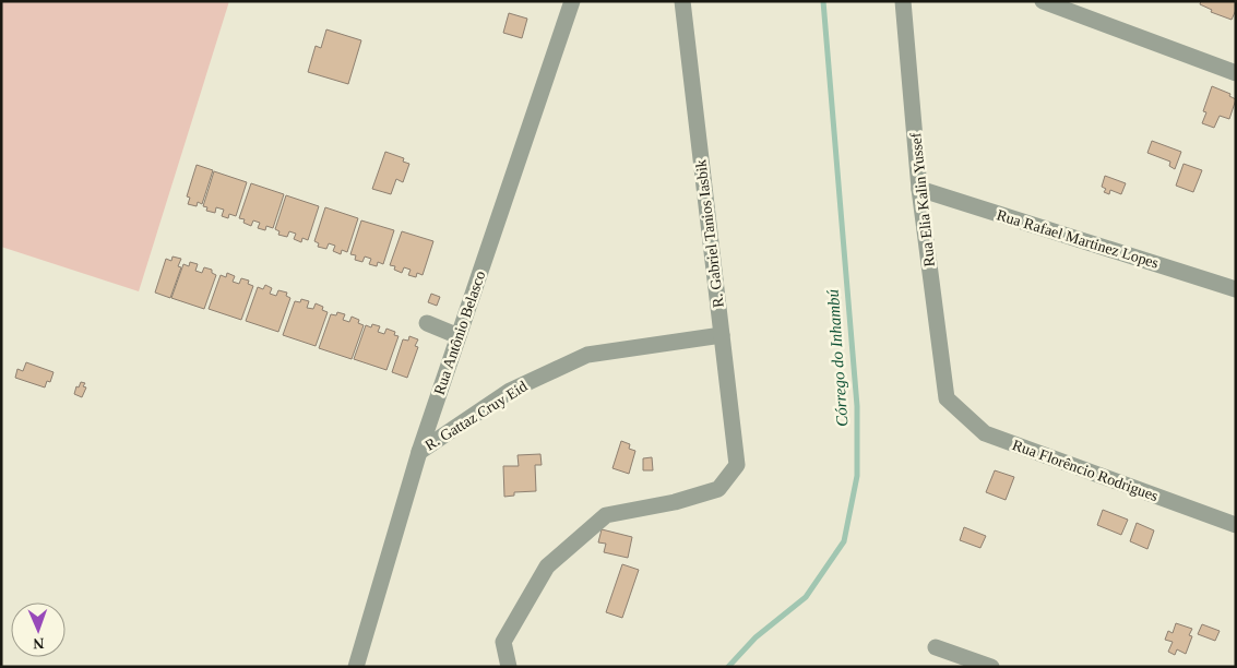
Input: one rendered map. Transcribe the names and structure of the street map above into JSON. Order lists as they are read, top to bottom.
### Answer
{
  "streets": {
    "street": [
      "Rua Elia Kalin Yussef",
      "R. Gabriel Tanios Iasbik",
      "Rua Rafael Martinez Lopes",
      "Rua Antônio Belasco",
      "R. Gattaz Cruy Eid",
      "Rua Florêncio Rodrigues"
    ]
  },
  "crossings": [
    ["Rua Elia Kalin Yussef", "Rua Rafael Martinez Lopes"],
    ["Rua Elia Kalin Yussef", "Rua Florêncio Rodrigues"],
    ["R. Gabriel Tanios Iasbik", "R. Gattaz Cruy Eid"],
    ["Rua Antônio Belasco", "R. Gattaz Cruy Eid"]
  ],
  "water": ["Córrego do Inhambú"],
  "north": "bottom"
}
